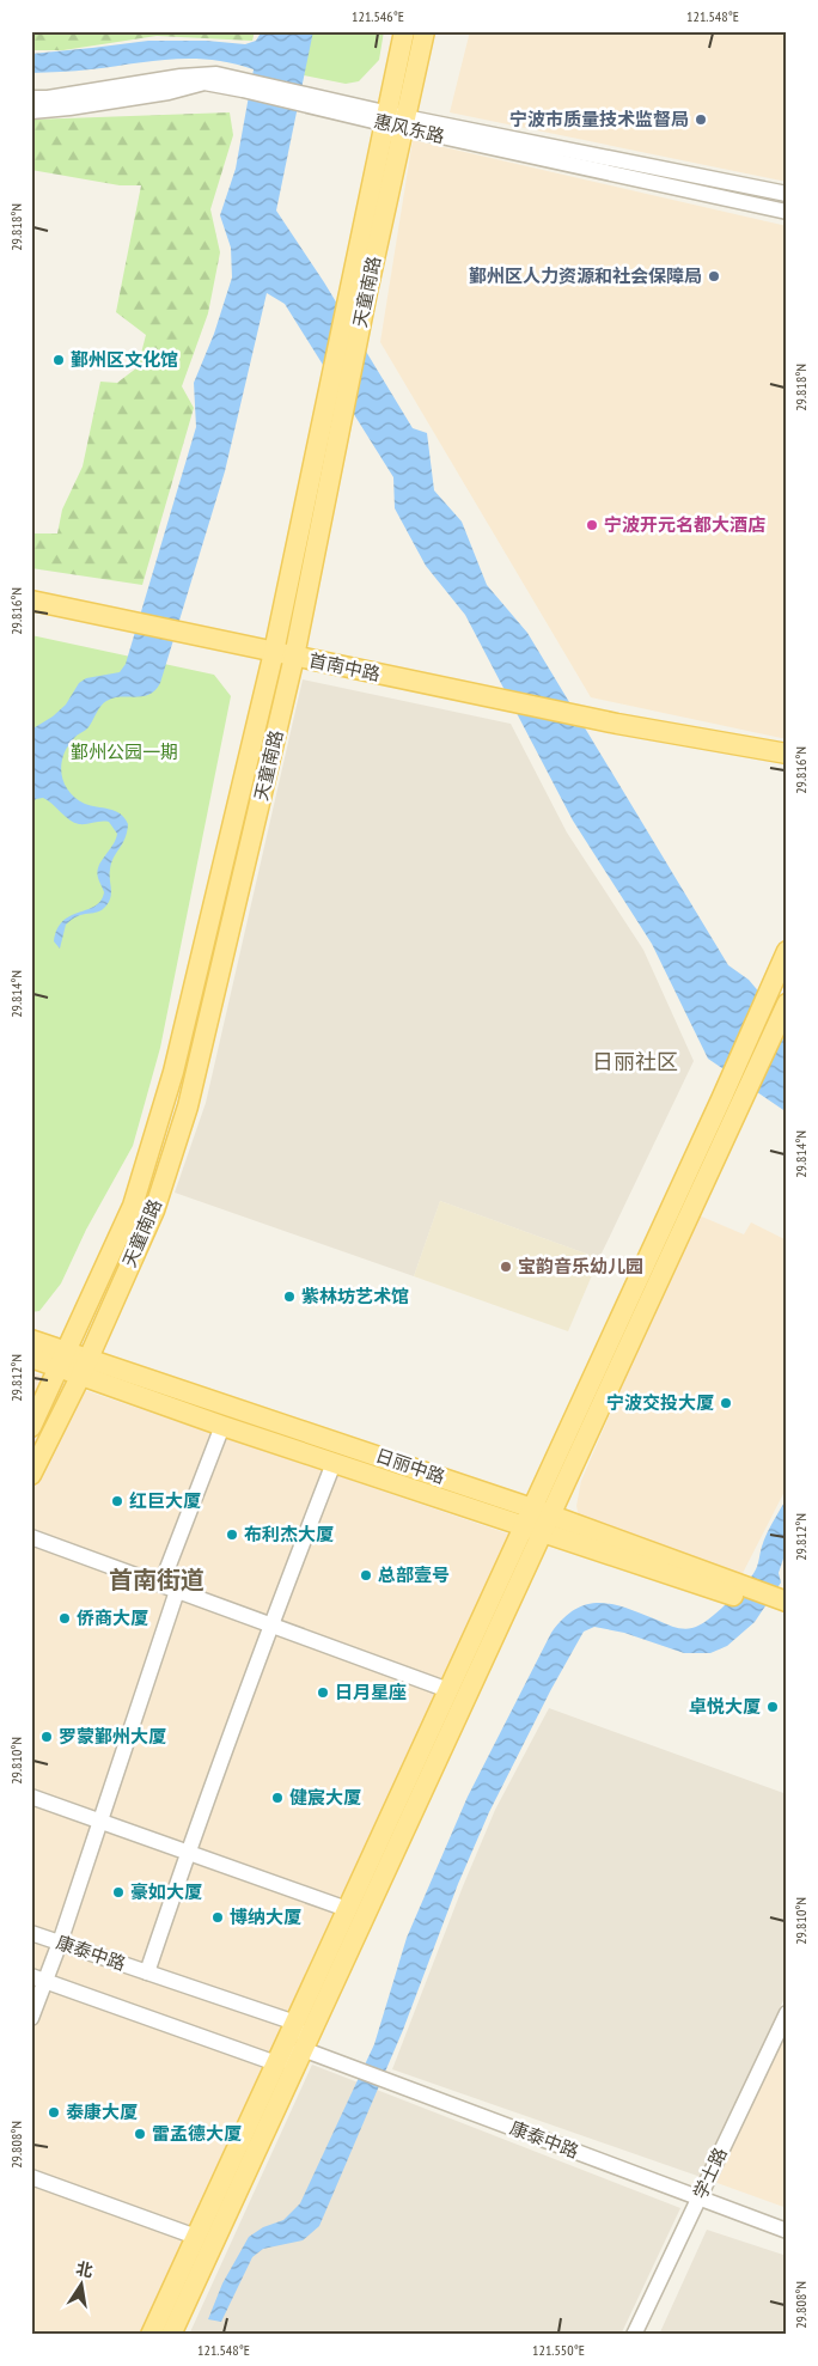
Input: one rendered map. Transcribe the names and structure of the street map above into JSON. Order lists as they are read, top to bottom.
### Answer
{
  "streets": {
    "main road": ["天童南路", "首南中路", "日丽中路"],
    "street": ["惠风东路", "康泰中路", "学士路"]
  },
  "crossings": [
    ["惠风东路", "天童南路"],
    ["天童南路", "首南中路"],
    ["天童南路", "日丽中路"],
    ["康泰中路", "学士路"]
  ],
  "districts": ["日丽社区", "首南街道"],
  "parks": ["鄞州公园一期"],
  "places": [
    "宁波市质量技术监督局",
    "鄞州区人力资源和社会保障局",
    "鄞州区文化馆",
    "宁波开元名都大酒店",
    "宝韵音乐幼儿园",
    "紫林坊艺术馆",
    "宁波交投大厦",
    "红巨大厦",
    "布利杰大厦",
    "总部壹号",
    "侨商大厦",
    "日月星座",
    "卓悦大厦",
    "罗蒙鄞州大厦",
    "健宸大厦",
    "豪如大厦",
    "博纳大厦",
    "泰康大厦",
    "雷孟德大厦"
  ],
  "north": "top",
  "coordinates": [
    "121.546°E",
    "121.548°E",
    "29.818°N",
    "29.816°N",
    "29.814°N",
    "29.812°N",
    "29.810°N",
    "29.808°N",
    "121.550°E"
  ]
}
